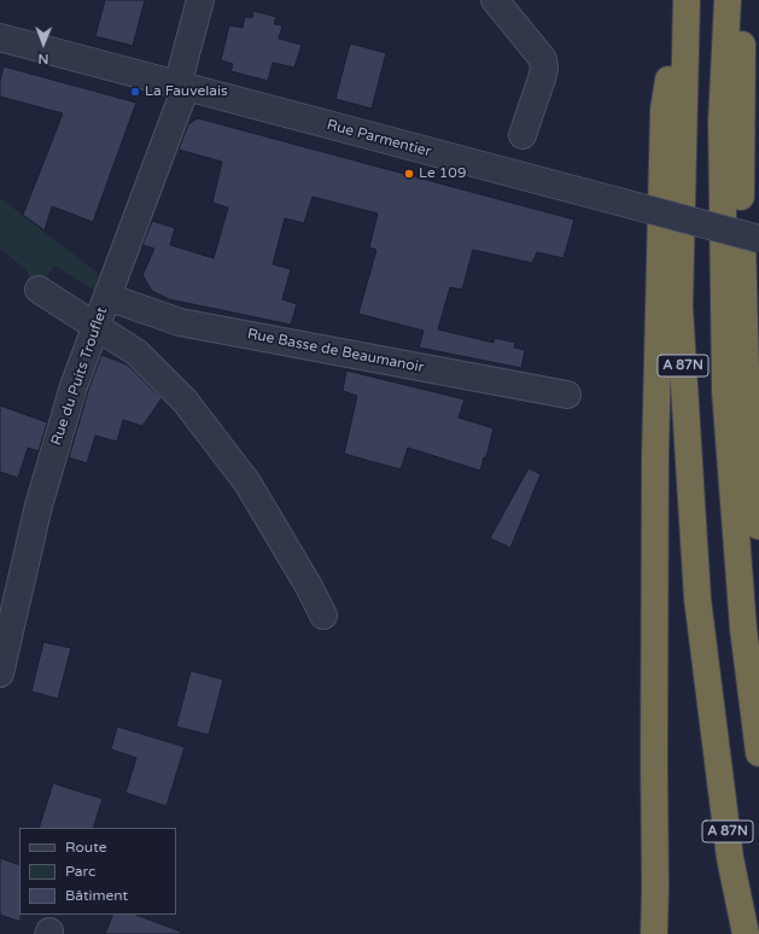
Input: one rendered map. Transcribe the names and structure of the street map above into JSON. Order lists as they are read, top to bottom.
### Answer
{
  "streets": {
    "highway": ["A 87N"],
    "street": ["Rue Parmentier", "Rue Basse de Beaumanoir", "Rue du Puits Trouflet"]
  },
  "crossings": [
    ["Rue Parmentier", "Rue du Puits Trouflet"],
    ["Rue Basse de Beaumanoir", "Rue du Puits Trouflet"]
  ],
  "places": ["La Fauvelais", "Le 109"],
  "legend": ["Route", "Parc", "Bâtiment"],
  "north": "bottom"
}
